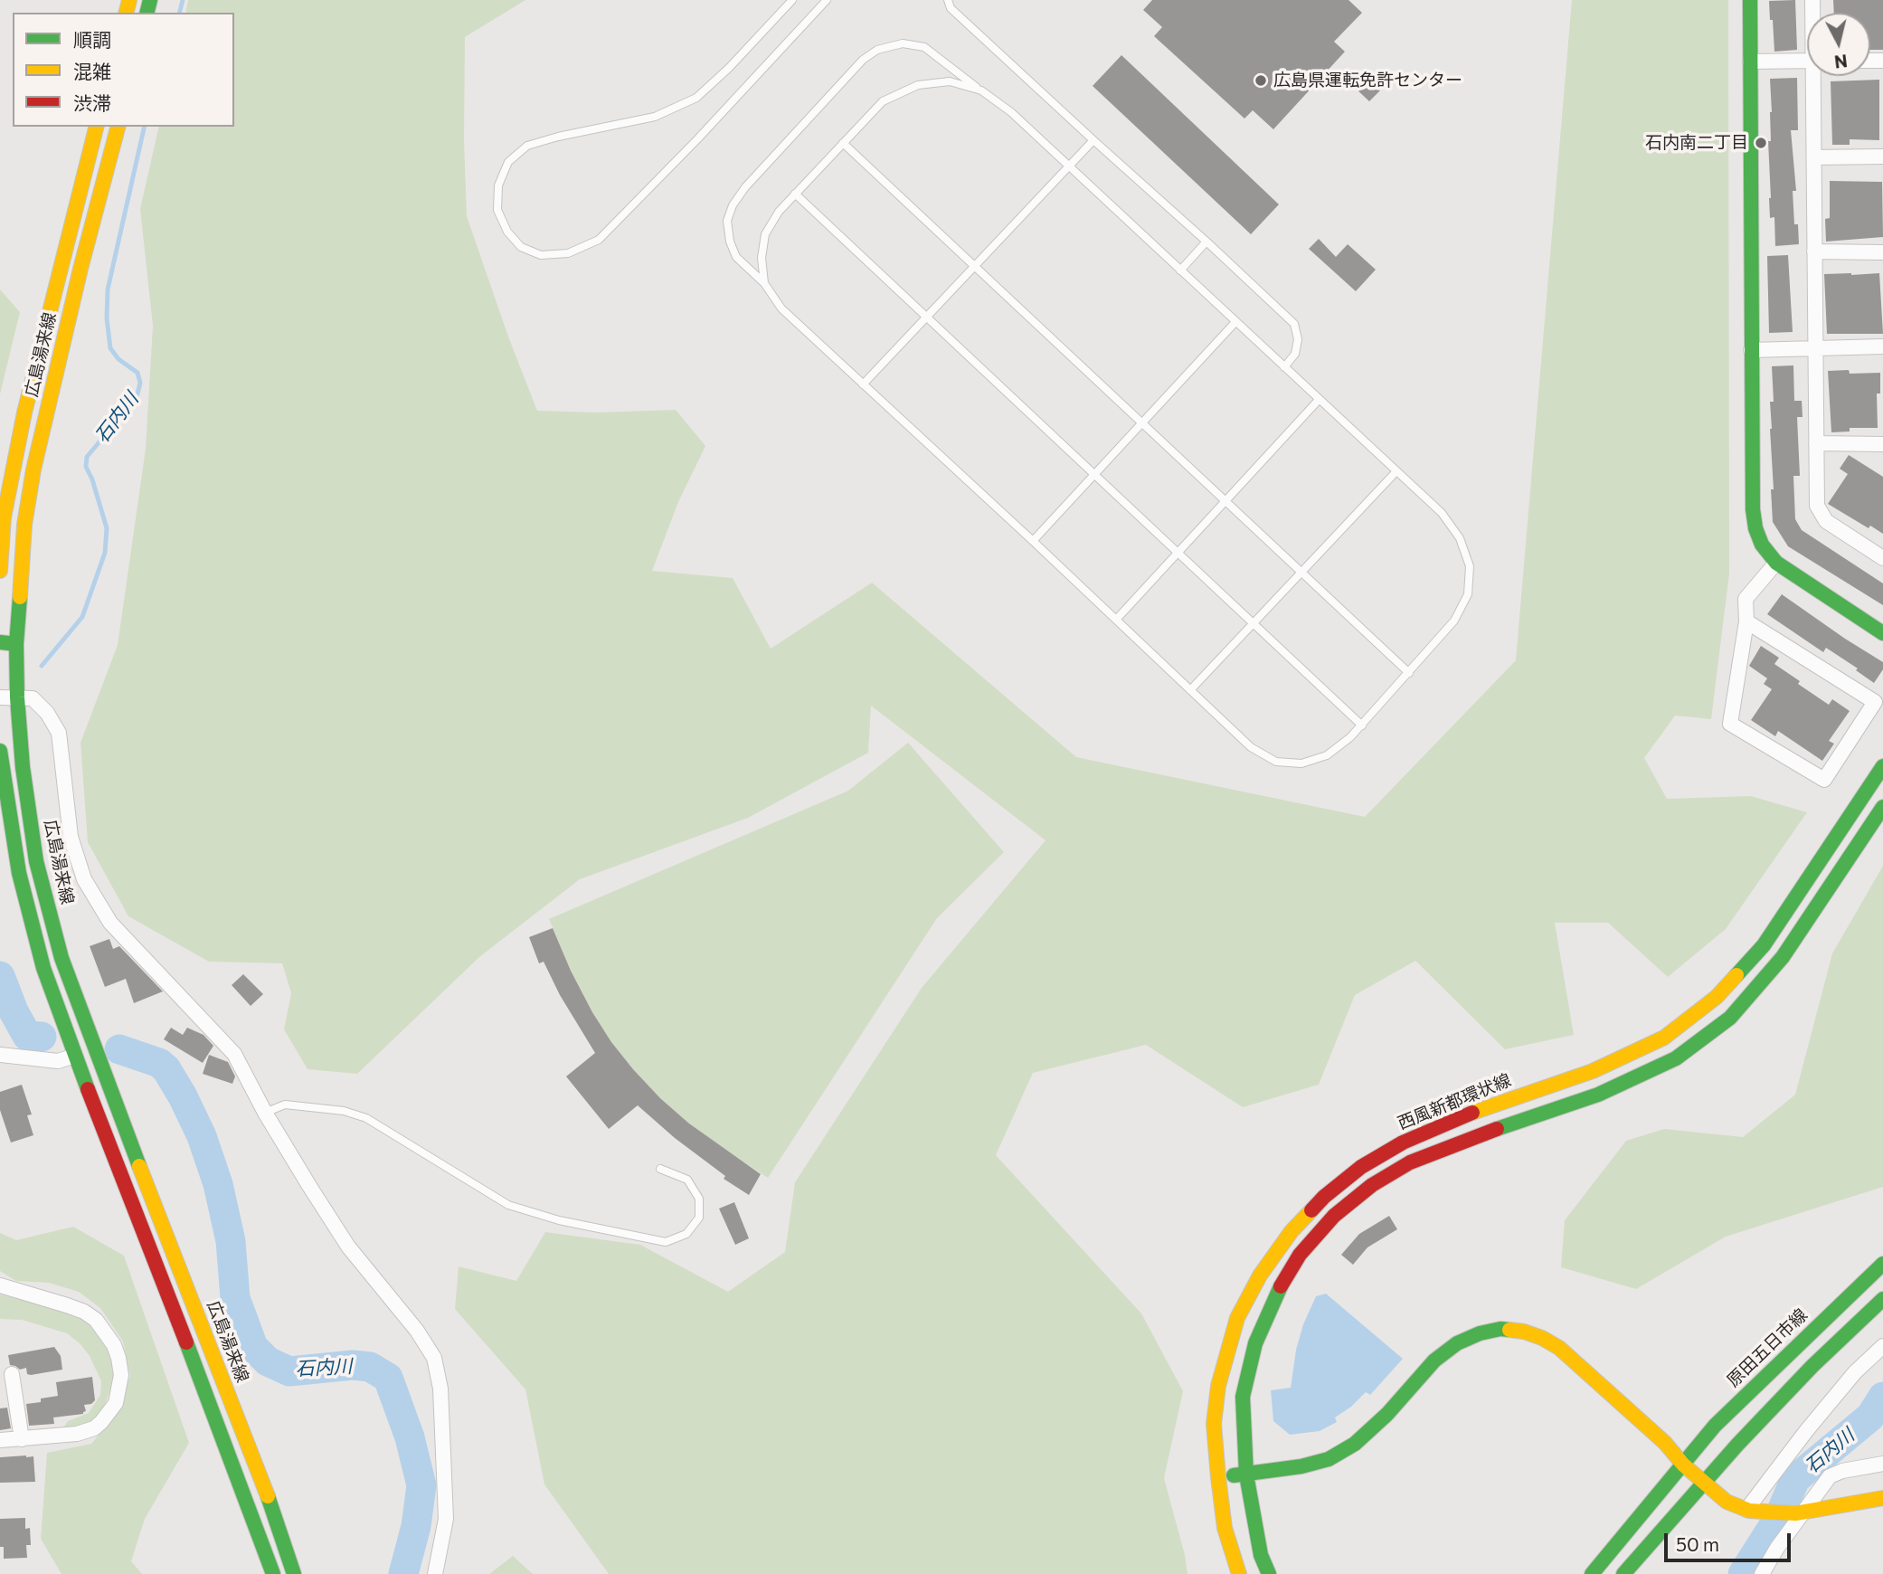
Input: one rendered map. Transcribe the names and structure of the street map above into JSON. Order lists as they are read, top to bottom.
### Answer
{
  "streets": {
    "main road": ["広島湯来線", "西風新都環状線", "原田五日市線"]
  },
  "water": ["石内川"],
  "places": ["広島県運転免許センター", "石内南二丁目"],
  "legend": ["順調", "混雑", "渋滞"],
  "scale_bar": "50 m",
  "north": "bottom"
}
